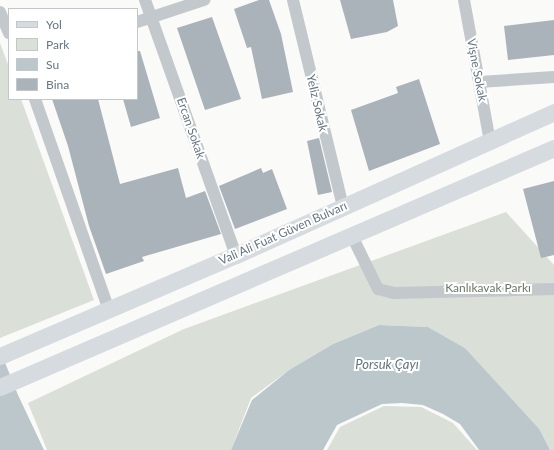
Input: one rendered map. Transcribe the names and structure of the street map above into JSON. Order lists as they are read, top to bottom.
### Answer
{
  "streets": {
    "main road": ["Vali Ali Fuat Güven Bulvarı"],
    "street": ["Vişne Sokak", "Yeliz Sokak", "Ercan Sokak"]
  },
  "crossings": [
    ["Vişne Sokak", "Vali Ali Fuat Güven Bulvarı"],
    ["Yeliz Sokak", "Vali Ali Fuat Güven Bulvarı"],
    ["Ercan Sokak", "Vali Ali Fuat Güven Bulvarı"]
  ],
  "water": ["Porsuk Çayı"],
  "parks": ["Kanlıkavak Parkı"],
  "legend": [
    "Yol",
    "Park",
    "Su",
    "Bina"
  ]
}
